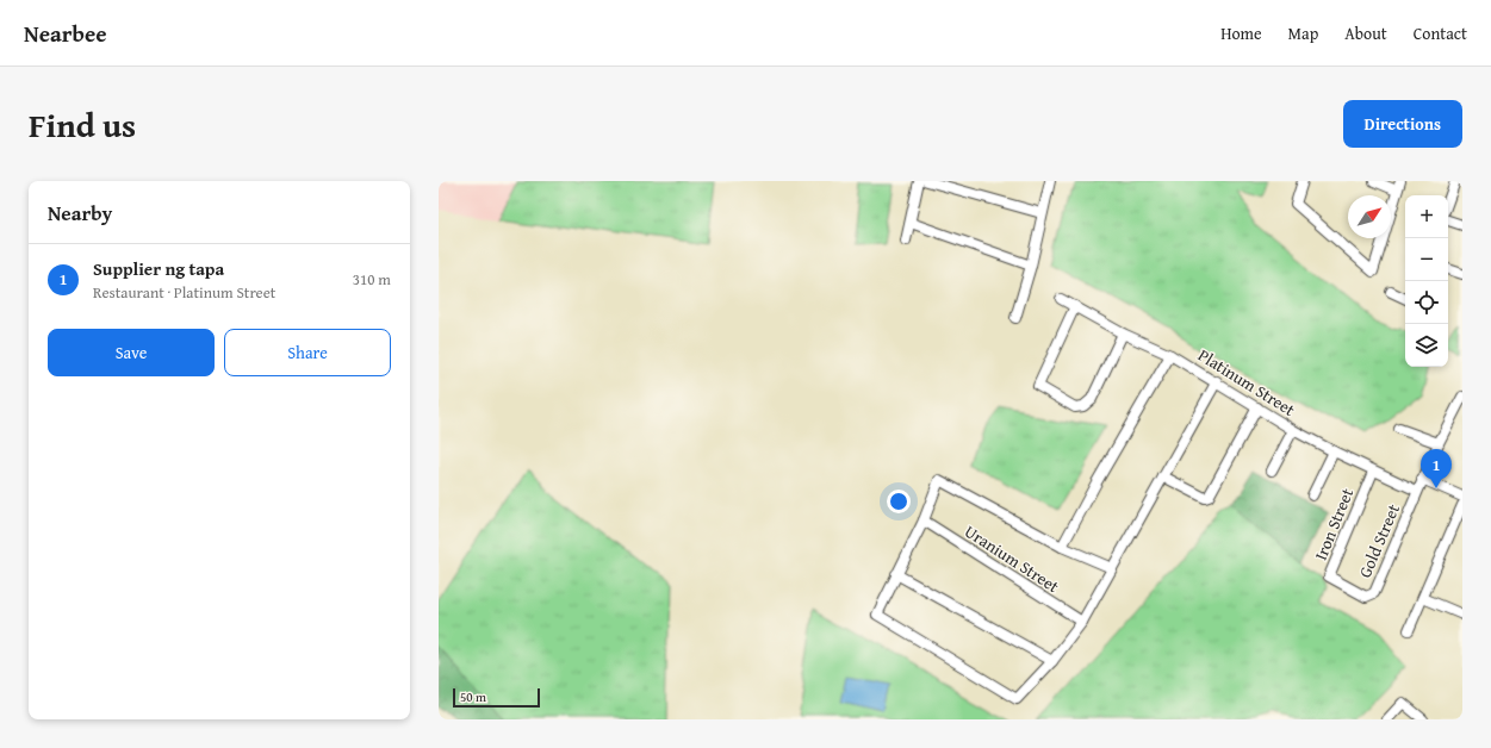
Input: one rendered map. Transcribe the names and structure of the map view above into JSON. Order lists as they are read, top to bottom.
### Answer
{
  "streets": {
    "street": [
      "Platinum Street",
      "Iron Street",
      "Gold Street",
      "Uranium Street"
    ]
  },
  "crossings": [
    ["Platinum Street", "Iron Street"],
    ["Platinum Street", "Gold Street"],
    ["Iron Street", "Gold Street"]
  ],
  "scale_bar": "50 m",
  "north": "top right",
  "page": {
    "header": "Nearbee",
    "nav": [
      "Home",
      "Map",
      "About",
      "Contact"
    ],
    "title": "Find us",
    "buttons": [
      "Directions",
      ["Save", "Share"]
    ],
    "heading": "Nearby",
    "map_buttons": ["+", "−"],
    "list": [
      {
        "mark": "1",
        "name": "Supplier ng tapa",
        "note": "Restaurant · Platinum Street",
        "value": "310 m"
      }
    ],
    "pins": "1",
    "scale": "50 m"
  }
}
